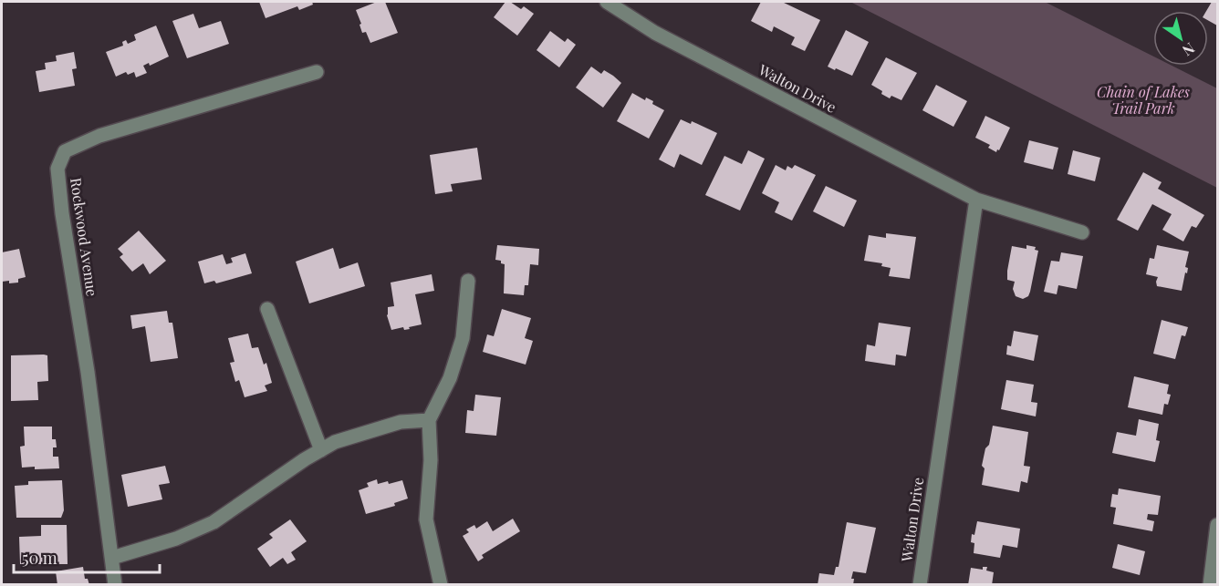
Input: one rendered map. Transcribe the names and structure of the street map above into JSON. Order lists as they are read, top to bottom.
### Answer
{
  "streets": {
    "street": ["Walton Drive", "Rockwood Avenue"]
  },
  "parks": ["Chain of Lakes Trail Park"],
  "scale_bar": "50 m",
  "north": "bottom right"
}
